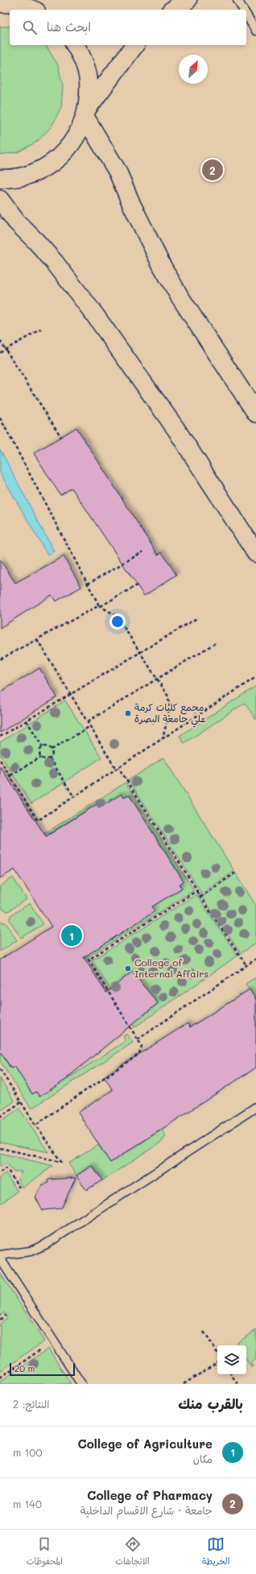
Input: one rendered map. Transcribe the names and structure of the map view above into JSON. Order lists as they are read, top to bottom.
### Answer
{
  "places": ["مجمع كليات كرمة علي جامعة البصرة", "College of Internal Affairs"],
  "scale_bar": "20 m",
  "north": "top right",
  "page": {
    "search": "ابحث هنا",
    "pins": ["2", "1"],
    "scale": "20 m",
    "heading": ["بالقرب منك", "النتائج: 2"],
    "list": [
      {
        "mark": "1",
        "name": "College of Agriculture",
        "note": "مكان",
        "value": "100 m"
      },
      {
        "mark": "2",
        "name": "College of Pharmacy",
        "note": "جامعة · شارع الاقسام الداخلية",
        "value": "140 m"
      }
    ],
    "nav": ["الخريطة", "الاتجاهات", "المحفوظات"]
  }
}
